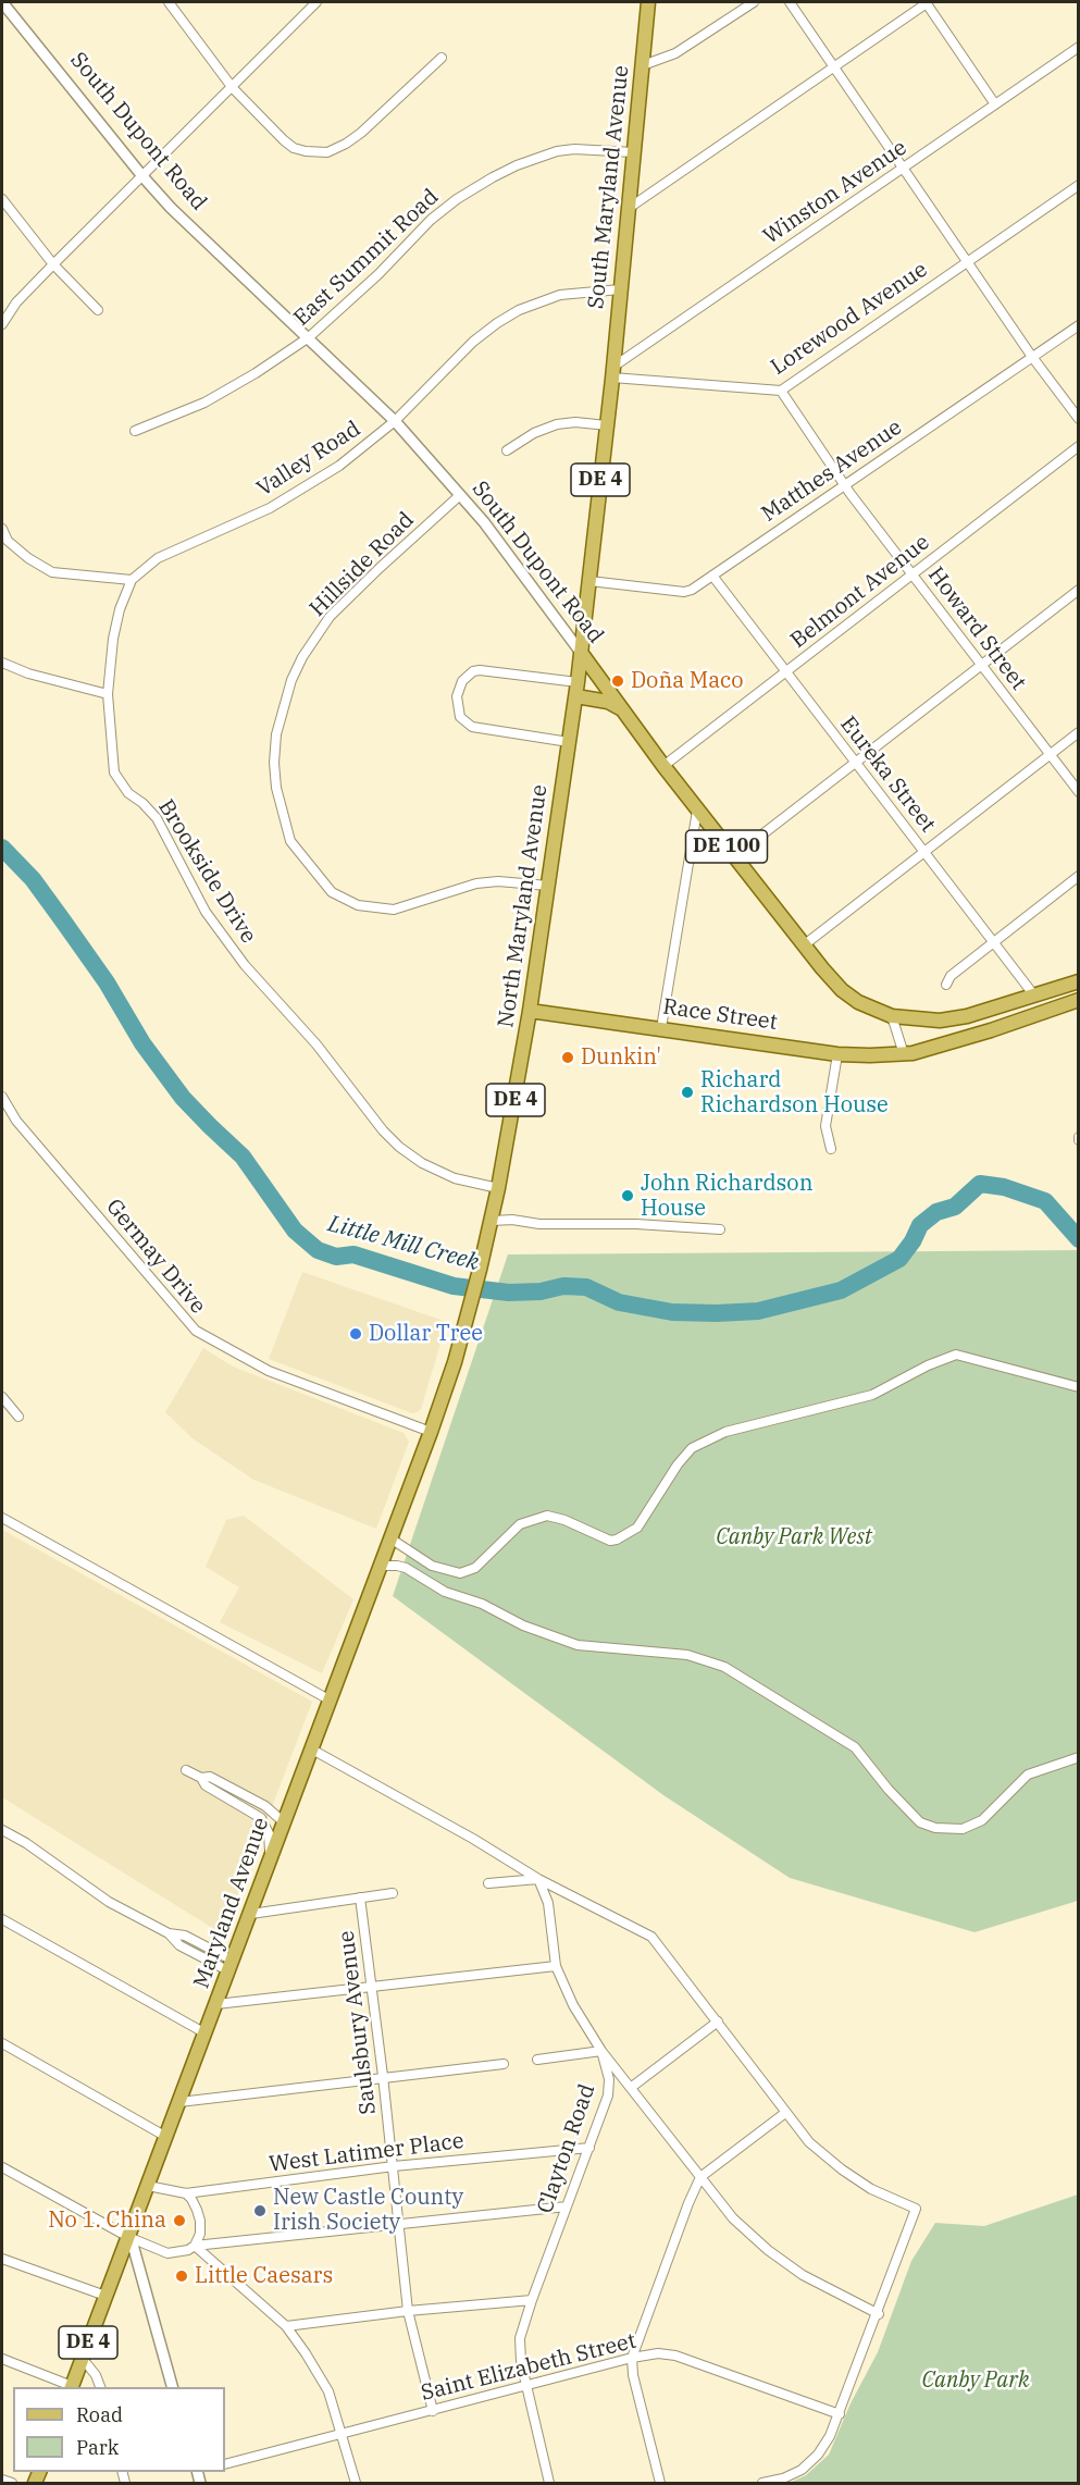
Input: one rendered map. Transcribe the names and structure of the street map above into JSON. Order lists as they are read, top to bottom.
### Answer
{
  "streets": {
    "main road": [
      "South Dupont Road",
      "South Maryland Avenue",
      "DE 4",
      "DE 100",
      "North Maryland Avenue",
      "Race Street",
      "Maryland Avenue"
    ],
    "street": [
      "Winston Avenue",
      "East Summit Road",
      "Lorewood Avenue",
      "Valley Road",
      "Matthes Avenue",
      "Hillside Road",
      "Belmont Avenue",
      "Howard Street",
      "Eureka Street",
      "Brookside Drive",
      "Germay Drive",
      "Saulsbury Avenue",
      "Clayton Road",
      "West Latimer Place",
      "Saint Elizabeth Street"
    ]
  },
  "crossings": [
    ["South Dupont Road", "East Summit Road"],
    ["South Dupont Road", "Valley Road"],
    ["South Dupont Road", "Hillside Road"],
    ["South Dupont Road", "Belmont Avenue"],
    ["South Dupont Road", "Eureka Street"],
    ["South Dupont Road", "North Maryland Avenue"],
    ["South Maryland Avenue", "Winston Avenue"],
    ["South Maryland Avenue", "East Summit Road"],
    ["South Maryland Avenue", "Lorewood Avenue"],
    ["South Maryland Avenue", "Valley Road"],
    ["South Maryland Avenue", "North Maryland Avenue"],
    ["Winston Avenue", "Lorewood Avenue"],
    ["Winston Avenue", "North Maryland Avenue"],
    ["Lorewood Avenue", "Howard Street"],
    ["Lorewood Avenue", "North Maryland Avenue"],
    ["Valley Road", "Brookside Drive"],
    ["Matthes Avenue", "Howard Street"],
    ["Matthes Avenue", "Eureka Street"],
    ["Matthes Avenue", "North Maryland Avenue"],
    ["Hillside Road", "North Maryland Avenue"],
    ["Belmont Avenue", "Howard Street"],
    ["Belmont Avenue", "Eureka Street"],
    ["Brookside Drive", "North Maryland Avenue"],
    ["North Maryland Avenue", "Race Street"],
    ["North Maryland Avenue", "Germay Drive"],
    ["North Maryland Avenue", "Maryland Avenue"],
    ["Germay Drive", "Maryland Avenue"],
    ["Maryland Avenue", "West Latimer Place"],
    ["Saulsbury Avenue", "West Latimer Place"],
    ["Saulsbury Avenue", "Saint Elizabeth Street"],
    ["Clayton Road", "West Latimer Place"],
    ["Clayton Road", "Saint Elizabeth Street"]
  ],
  "water": ["Little Mill Creek"],
  "parks": ["Canby Park West", "Canby Park"],
  "places": [
    "Doña Maco",
    "Dunkin'",
    "Richard Richardson House",
    "John Richardson House",
    "Dollar Tree",
    "New Castle County Irish Society",
    "No 1. China",
    "Little Caesars"
  ],
  "legend": ["Road", "Park"]
}
